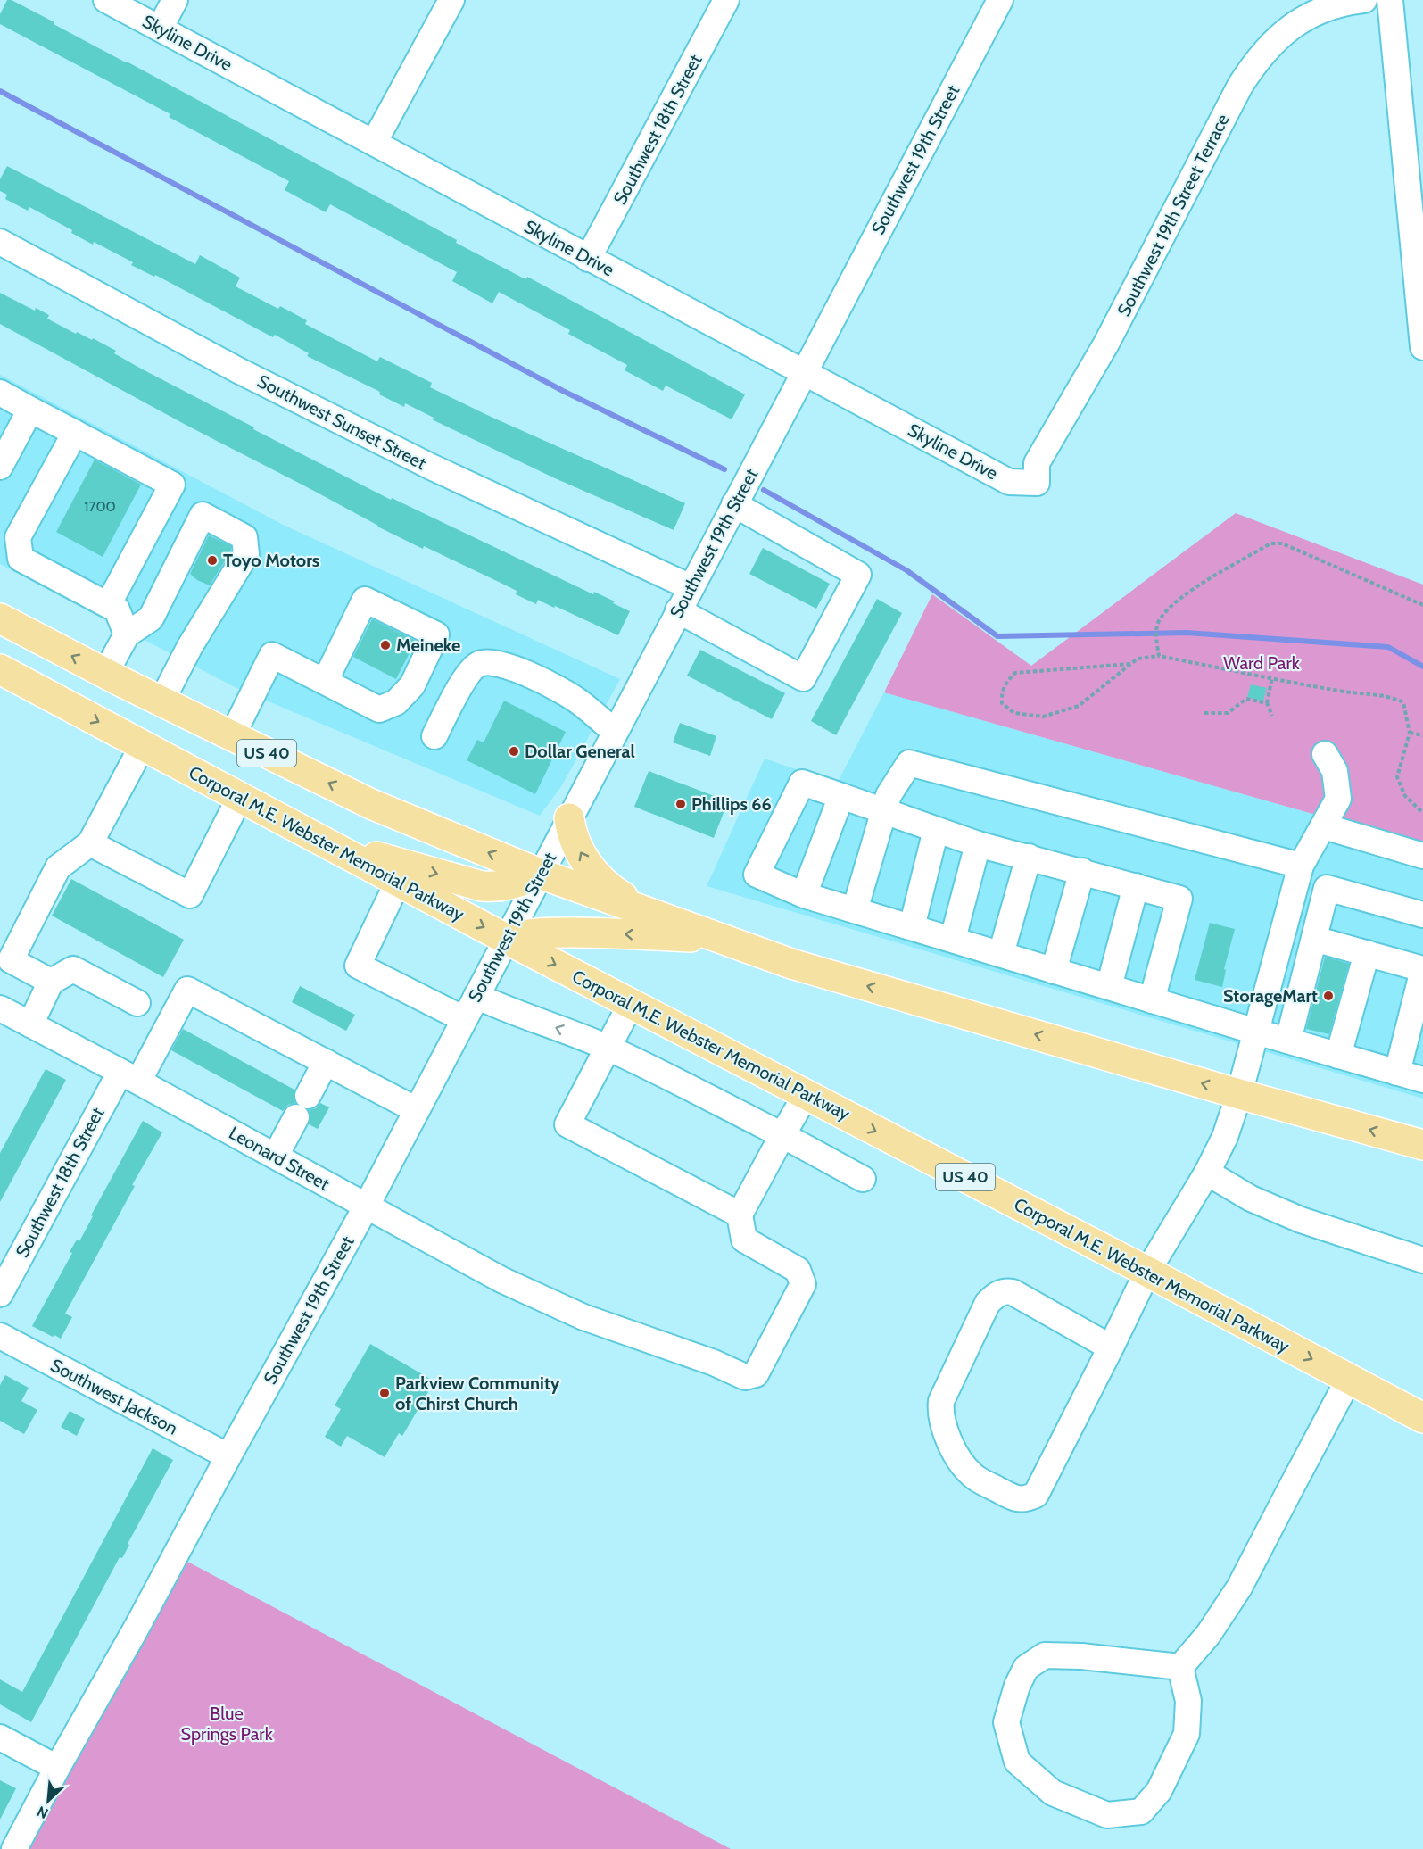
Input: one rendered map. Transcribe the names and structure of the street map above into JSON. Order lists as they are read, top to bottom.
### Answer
{
  "streets": {
    "main road": ["US 40", "Corporal M.E. Webster Memorial Parkway"],
    "street": [
      "Skyline Drive",
      "Southwest 18th Street",
      "Southwest 19th Street",
      "Southwest 19th Street Terrace",
      "Southwest Sunset Street",
      "Leonard Street",
      "Southwest Jackson"
    ]
  },
  "crossings": [
    ["Skyline Drive", "Southwest 18th Street"],
    ["Skyline Drive", "Southwest 19th Street"],
    ["Skyline Drive", "Southwest 19th Street Terrace"],
    ["Southwest 18th Street", "Leonard Street"],
    ["Southwest 19th Street", "Southwest Sunset Street"],
    ["Southwest 19th Street", "US 40"],
    ["Southwest 19th Street", "Corporal M.E. Webster Memorial Parkway"],
    ["Southwest 19th Street", "Leonard Street"],
    ["Southwest 19th Street", "Southwest Jackson"]
  ],
  "parks": ["Ward Park", "Blue Springs Park"],
  "places": [
    "Toyo Motors",
    "Meineke",
    "Dollar General",
    "Phillips 66",
    "StorageMart",
    "Parkview Community of Chirst Church"
  ],
  "house_numbers": ["1700"],
  "north": "bottom left"
}
